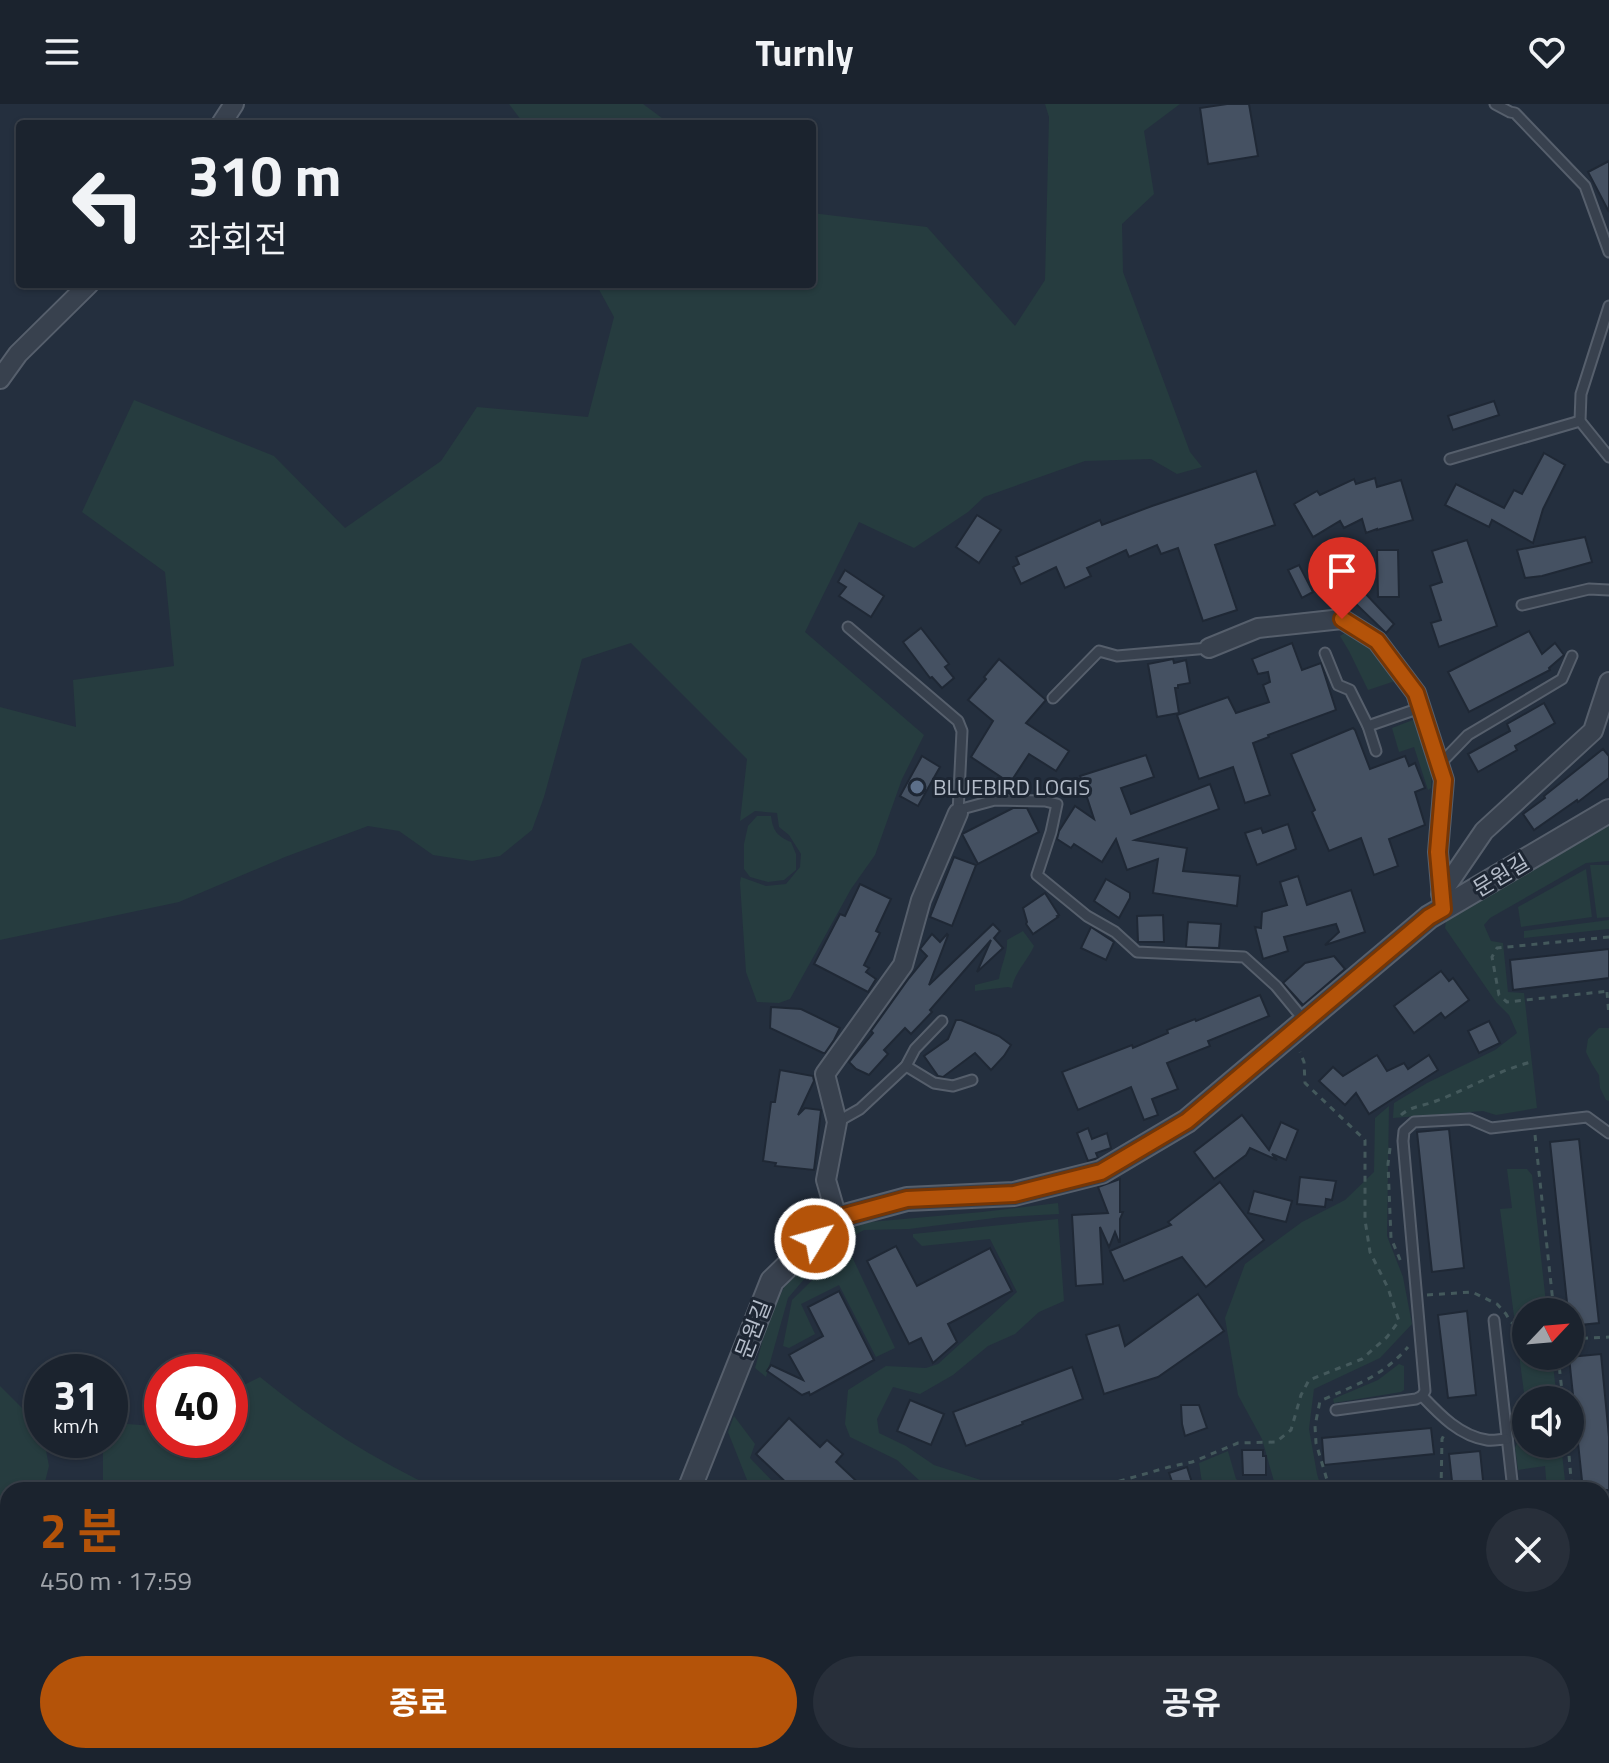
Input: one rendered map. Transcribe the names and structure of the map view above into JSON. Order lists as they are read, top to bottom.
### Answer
{
  "streets": {
    "street": ["문원길"]
  },
  "places": ["BLUEBIRD LOGIS"],
  "north": "top right",
  "page": {
    "header": "Turnly",
    "turn": ["310 m", "좌회전"],
    "speed": "31 km/h",
    "limit": "40",
    "heading": ["2 분", "450 m · 17:59"],
    "buttons": ["종료", "공유"]
  }
}
